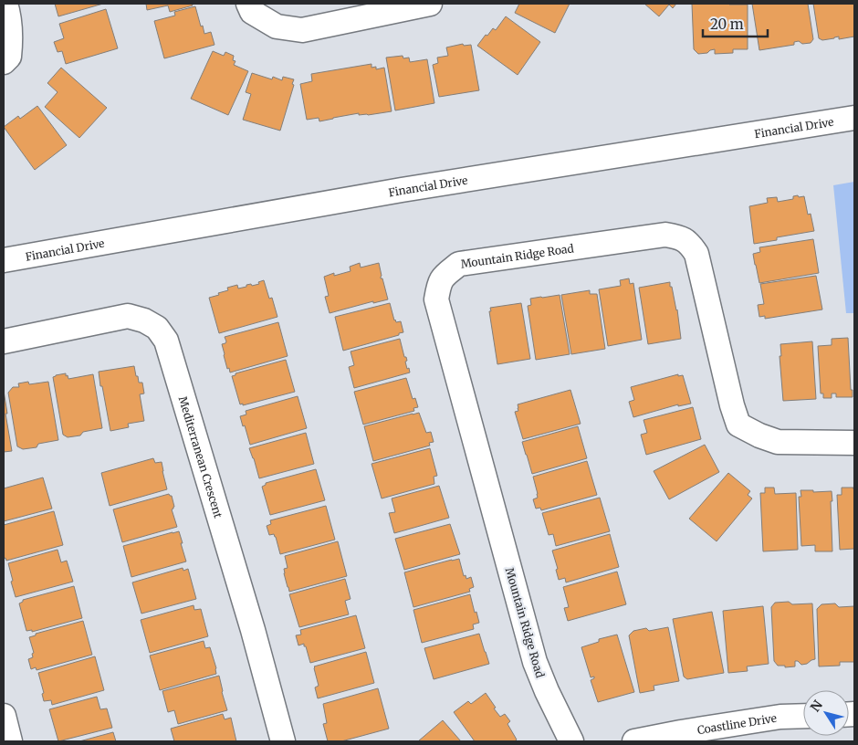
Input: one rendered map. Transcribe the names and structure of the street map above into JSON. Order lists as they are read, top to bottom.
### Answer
{
  "streets": {
    "street": [
      "Financial Drive",
      "Mountain Ridge Road",
      "Mediterranean Crescent",
      "Coastline Drive"
    ]
  },
  "scale_bar": "20 m",
  "north": "top left"
}
